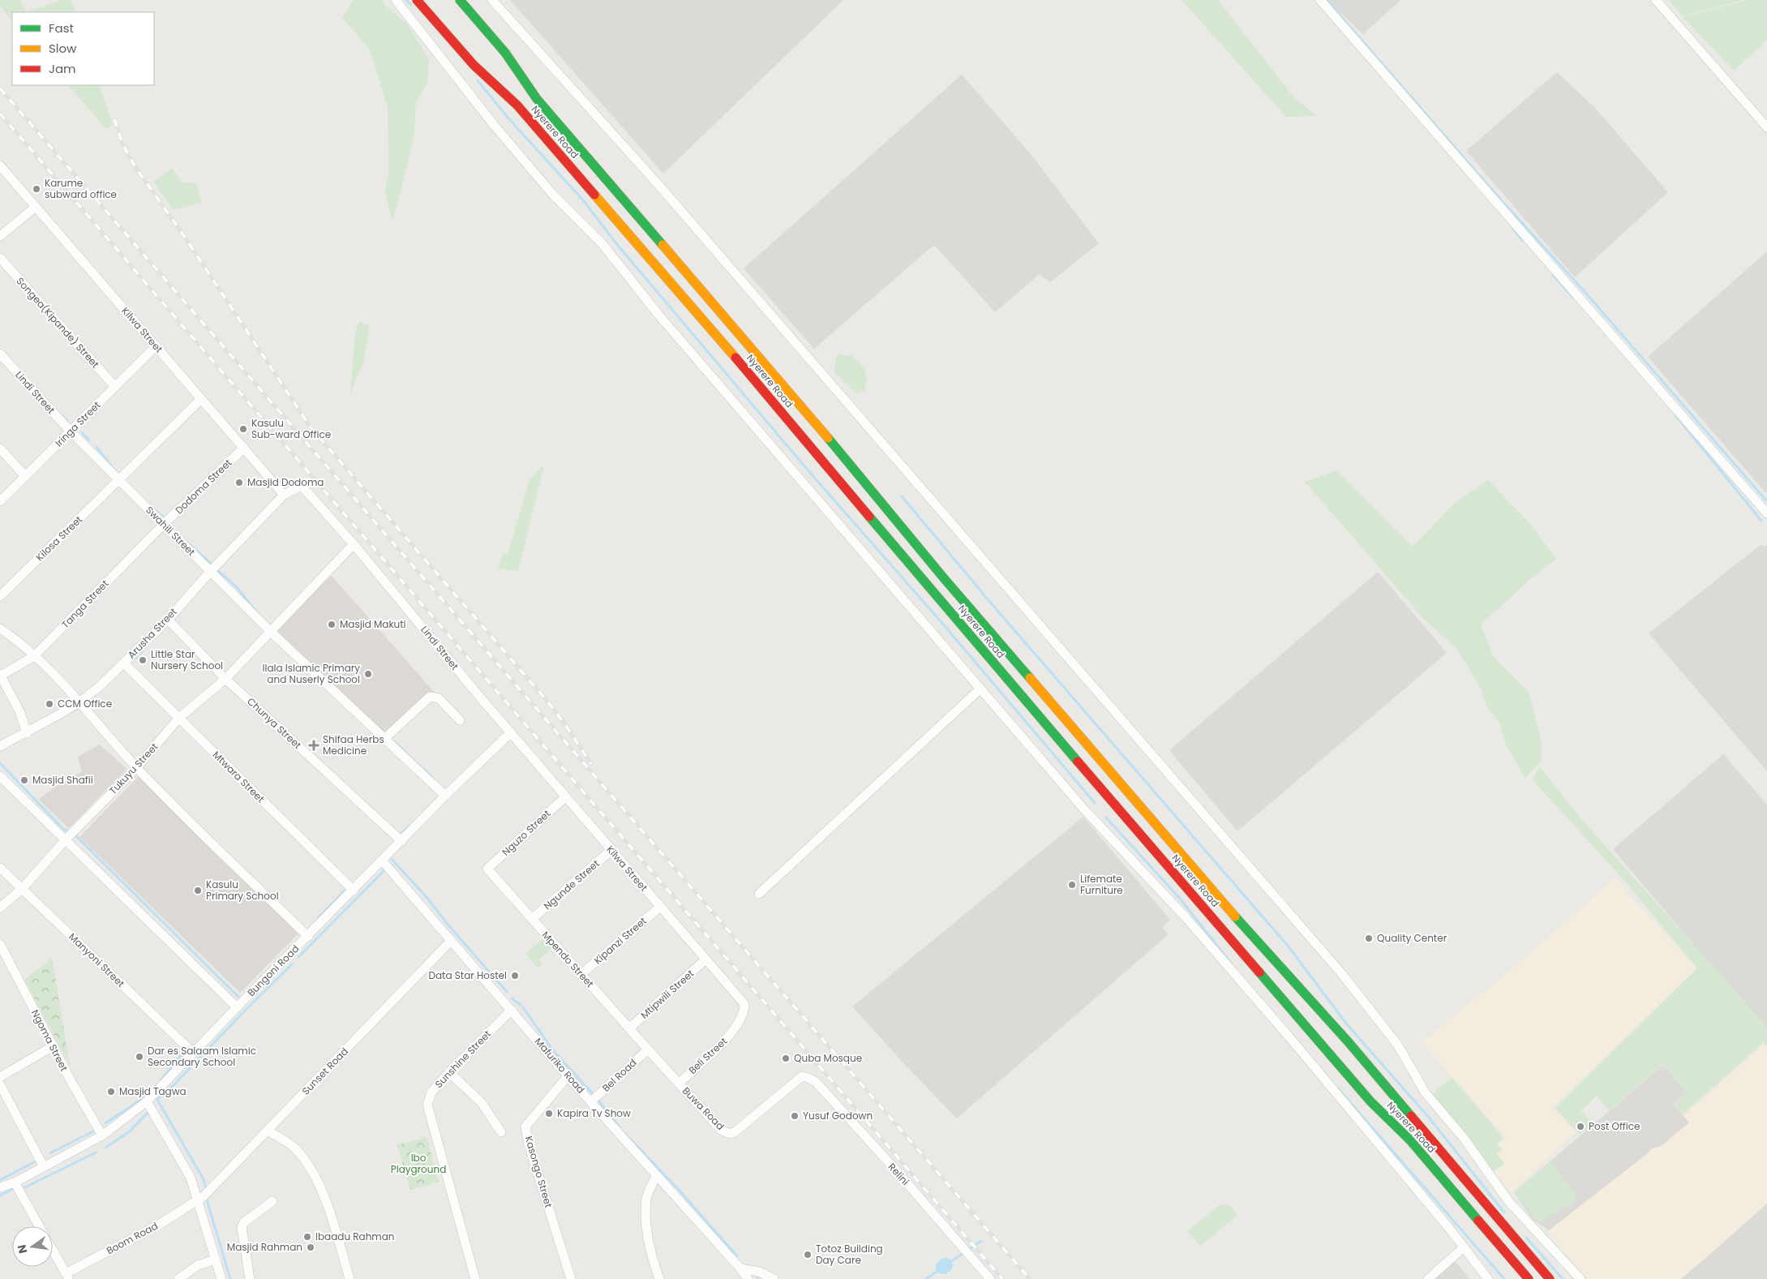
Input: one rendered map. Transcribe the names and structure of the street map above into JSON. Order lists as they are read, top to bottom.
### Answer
{
  "streets": {
    "highway": ["Nyerere Road"],
    "street": [
      "Songea(Kipande) Street",
      "Kilwa Street",
      "Lindi Street",
      "Iringa Street",
      "Dodoma Street",
      "Swahili Street",
      "Kilosa Street",
      "Tanga Street",
      "Arusha Street",
      "Chunya Street",
      "Tukuyu Street",
      "Mtwara Street",
      "Nguzo Street",
      "Ngunde Street",
      "Kipanzi Street",
      "Mpendo Street",
      "Manyoni Street",
      "Bungoni Road",
      "Mtipwili Street",
      "Ngoma Street",
      "Beli Street",
      "Sunshine Street",
      "Mafuriko Road",
      "Sunset Road",
      "Bel Road",
      "Buwa Road",
      "Kasongo Street",
      "Relini",
      "Boom Road"
    ]
  },
  "crossings": [
    ["Songea(Kipande) Street", "Iringa Street"],
    ["Kilwa Street", "Lindi Street"],
    ["Kilwa Street", "Iringa Street"],
    ["Kilwa Street", "Dodoma Street"],
    ["Kilwa Street", "Kilosa Street"],
    ["Kilwa Street", "Arusha Street"],
    ["Kilwa Street", "Nguzo Street"],
    ["Kilwa Street", "Ngunde Street"],
    ["Kilwa Street", "Kipanzi Street"],
    ["Kilwa Street", "Bungoni Road"],
    ["Kilwa Street", "Mtipwili Street"],
    ["Kilwa Street", "Beli Street"],
    ["Lindi Street", "Iringa Street"],
    ["Lindi Street", "Swahili Street"],
    ["Lindi Street", "Arusha Street"],
    ["Lindi Street", "Tukuyu Street"],
    ["Lindi Street", "Bungoni Road"],
    ["Iringa Street", "Swahili Street"],
    ["Dodoma Street", "Swahili Street"],
    ["Dodoma Street", "Tanga Street"],
    ["Swahili Street", "Kilosa Street"],
    ["Swahili Street", "Tanga Street"],
    ["Swahili Street", "Arusha Street"],
    ["Swahili Street", "Tukuyu Street"],
    ["Tanga Street", "Arusha Street"],
    ["Arusha Street", "Chunya Street"],
    ["Arusha Street", "Mtwara Street"],
    ["Chunya Street", "Tukuyu Street"],
    ["Chunya Street", "Bungoni Road"],
    ["Tukuyu Street", "Mtwara Street"],
    ["Tukuyu Street", "Manyoni Street"],
    ["Mtwara Street", "Bungoni Road"],
    ["Nguzo Street", "Mpendo Street"],
    ["Ngunde Street", "Mpendo Street"],
    ["Kipanzi Street", "Mpendo Street"],
    ["Mpendo Street", "Mtipwili Street"],
    ["Mpendo Street", "Bel Road"],
    ["Mpendo Street", "Buwa Road"],
    ["Manyoni Street", "Bungoni Road"],
    ["Bungoni Road", "Ngoma Street"],
    ["Bungoni Road", "Mafuriko Road"],
    ["Beli Street", "Buwa Road"],
    ["Sunshine Street", "Mafuriko Road"],
    ["Mafuriko Road", "Sunset Road"],
    ["Mafuriko Road", "Bel Road"],
    ["Mafuriko Road", "Kasongo Street"],
    ["Sunset Road", "Boom Road"],
    ["Bel Road", "Buwa Road"],
    ["Buwa Road", "Relini"]
  ],
  "parks": ["Ibo Playground"],
  "places": {
    "other": [
      "Karume subward office",
      "Kasulu Sub-ward Office",
      "Masjid Dodoma",
      "Masjid Makuti",
      "Little Star Nursery School",
      "Ilala Islamic Primary and Nuserly School",
      "CCM Office",
      "Masjid Shafii",
      "Lifemate Furniture",
      "Kasulu Primary School",
      "Quality Center",
      "Data Star Hostel",
      "Dar es Salaam Islamic Secondary School",
      "Quba Mosque",
      "Masjid Tagwa",
      "Kapira Tv Show",
      "Yusuf Godown",
      "Post Office",
      "Ibaadu Rahman",
      "Masjid Rahman",
      "Totoz Building Day Care"
    ],
    "health": ["Shifaa Herbs Medicine"]
  },
  "legend": ["Fast", "Slow", "Jam"],
  "north": "left"
}
